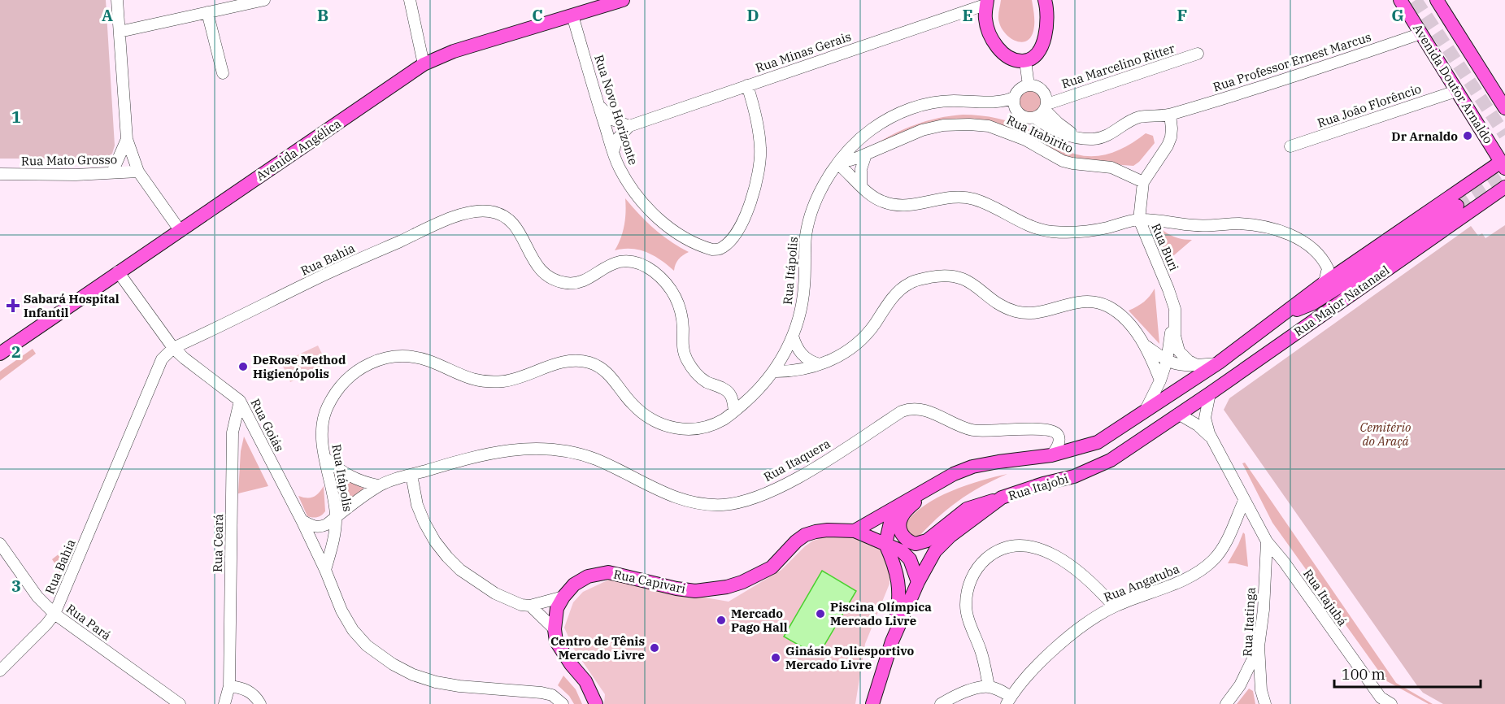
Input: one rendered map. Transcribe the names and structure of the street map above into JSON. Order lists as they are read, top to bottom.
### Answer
{
  "streets": {
    "main road": [
      "Avenida Doutor Arnaldo",
      "Avenida Angélica",
      "Rua Major Natanael",
      "Rua Itajobi",
      "Rua Capivari"
    ],
    "street": [
      "Rua Minas Gerais",
      "Rua Professor Ernest Marcus",
      "Rua Marcelino Ritter",
      "Rua João Florêncio",
      "Rua Novo Horizonte",
      "Rua Itabirito",
      "Rua Mato Grosso",
      "Rua Buri",
      "Rua Bahia",
      "Rua Itápolis",
      "Rua Goiás",
      "Rua Itaquera",
      "Rua Ceará",
      "Rua Angatuba",
      "Rua Itajubá",
      "Rua Pará",
      "Rua Itatinga"
    ]
  },
  "crossings": [
    ["Rua Minas Gerais", "Rua Novo Horizonte"],
    ["Rua Professor Ernest Marcus", "Avenida Doutor Arnaldo"],
    ["Rua Professor Ernest Marcus", "Rua Buri"],
    ["Rua Marcelino Ritter", "Rua Itápolis"],
    ["Avenida Doutor Arnaldo", "Rua João Florêncio"],
    ["Avenida Doutor Arnaldo", "Rua Major Natanael"],
    ["Rua Novo Horizonte", "Avenida Angélica"],
    ["Rua Itabirito", "Rua Buri"],
    ["Rua Itabirito", "Rua Itápolis"],
    ["Avenida Angélica", "Rua Goiás"],
    ["Rua Bahia", "Rua Itápolis"],
    ["Rua Bahia", "Rua Goiás"],
    ["Rua Bahia", "Rua Pará"],
    ["Rua Itápolis", "Rua Goiás"],
    ["Rua Itápolis", "Rua Itaquera"],
    ["Rua Major Natanael", "Rua Itajobi"],
    ["Rua Goiás", "Rua Itaquera"],
    ["Rua Goiás", "Rua Ceará"],
    ["Rua Itaquera", "Rua Itajobi"],
    ["Rua Angatuba", "Rua Itajubá"],
    ["Rua Itajubá", "Rua Itatinga"]
  ],
  "parks": ["Cemitério do Araçá"],
  "places": {
    "other": [
      "Dr Arnaldo",
      "DeRose Method Higienópolis",
      "Piscina Olímpica Mercado Livre",
      "Mercado Pago Hall",
      "Centro de Tênis Mercado Livre",
      "Ginásio Poliesportivo Mercado Livre"
    ],
    "health": ["Sabará Hospital Infantil"]
  },
  "scale_bar": "100 m",
  "grid": {
    "columns": [
      "A",
      "B",
      "C",
      "D",
      "E",
      "F",
      "G"
    ],
    "rows": ["1", "2", "3"]
  }
}
